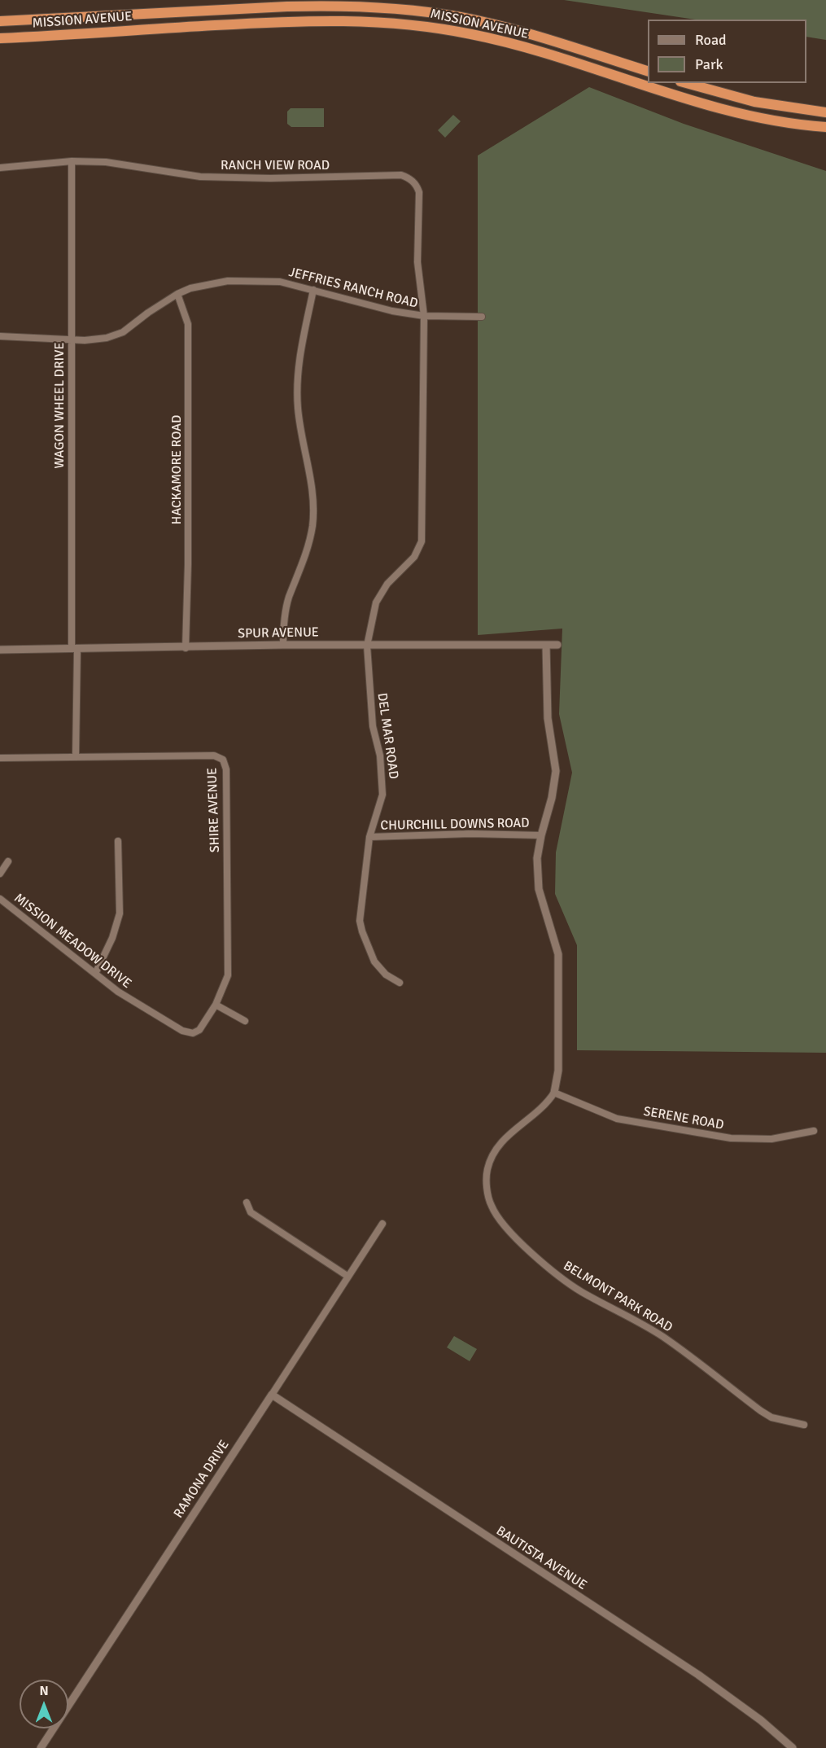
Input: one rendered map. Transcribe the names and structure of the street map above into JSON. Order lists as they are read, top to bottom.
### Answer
{
  "streets": {
    "highway": ["MISSION AVENUE"],
    "street": [
      "RANCH VIEW ROAD",
      "JEFFRIES RANCH ROAD",
      "WAGON WHEEL DRIVE",
      "HACKAMORE ROAD",
      "SPUR AVENUE",
      "DEL MAR ROAD",
      "SHIRE AVENUE",
      "CHURCHILL DOWNS ROAD",
      "MISSION MEADOW DRIVE",
      "SERENE ROAD",
      "BELMONT PARK ROAD",
      "RAMONA DRIVE",
      "BAUTISTA AVENUE"
    ]
  },
  "crossings": [
    ["RANCH VIEW ROAD", "JEFFRIES RANCH ROAD"],
    ["RANCH VIEW ROAD", "WAGON WHEEL DRIVE"],
    ["RANCH VIEW ROAD", "DEL MAR ROAD"],
    ["JEFFRIES RANCH ROAD", "WAGON WHEEL DRIVE"],
    ["JEFFRIES RANCH ROAD", "HACKAMORE ROAD"],
    ["JEFFRIES RANCH ROAD", "DEL MAR ROAD"],
    ["WAGON WHEEL DRIVE", "SPUR AVENUE"],
    ["WAGON WHEEL DRIVE", "SHIRE AVENUE"],
    ["HACKAMORE ROAD", "SPUR AVENUE"],
    ["SPUR AVENUE", "DEL MAR ROAD"],
    ["SPUR AVENUE", "BELMONT PARK ROAD"],
    ["DEL MAR ROAD", "CHURCHILL DOWNS ROAD"],
    ["SHIRE AVENUE", "MISSION MEADOW DRIVE"],
    ["CHURCHILL DOWNS ROAD", "BELMONT PARK ROAD"],
    ["SERENE ROAD", "BELMONT PARK ROAD"],
    ["RAMONA DRIVE", "BAUTISTA AVENUE"]
  ],
  "legend": ["Road", "Park"],
  "north": "top"
}
